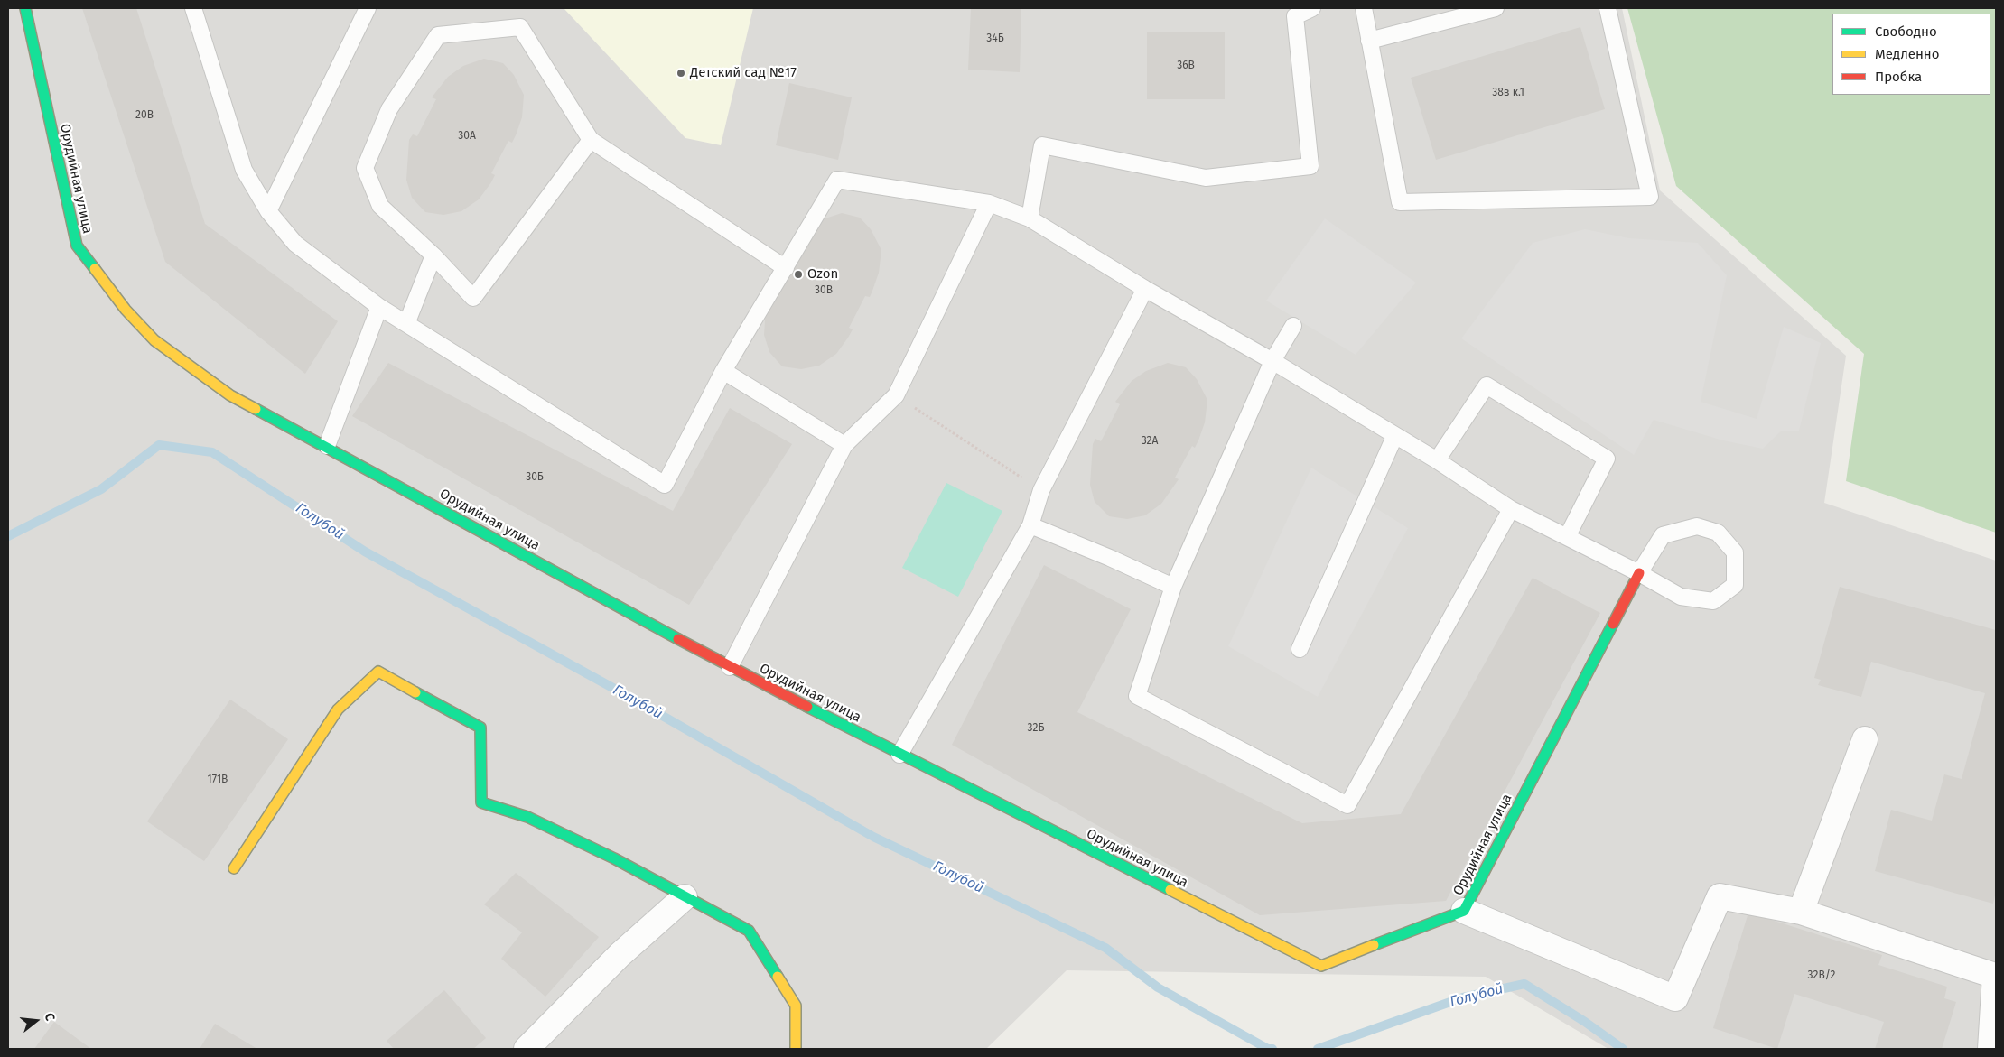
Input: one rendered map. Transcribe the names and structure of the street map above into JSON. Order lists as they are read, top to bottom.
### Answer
{
  "streets": {
    "street": ["Орудийная улица"]
  },
  "water": ["Голубой"],
  "places": ["Детский сад №17", "Ozon"],
  "house_numbers": [
    "34Б",
    "36В",
    "38в к.1",
    "20В",
    "30А",
    "30В",
    "32А",
    "30Б",
    "32Б",
    "171В",
    "32В/2"
  ],
  "legend": ["Свободно", "Медленно", "Пробка"],
  "north": "right"
}
